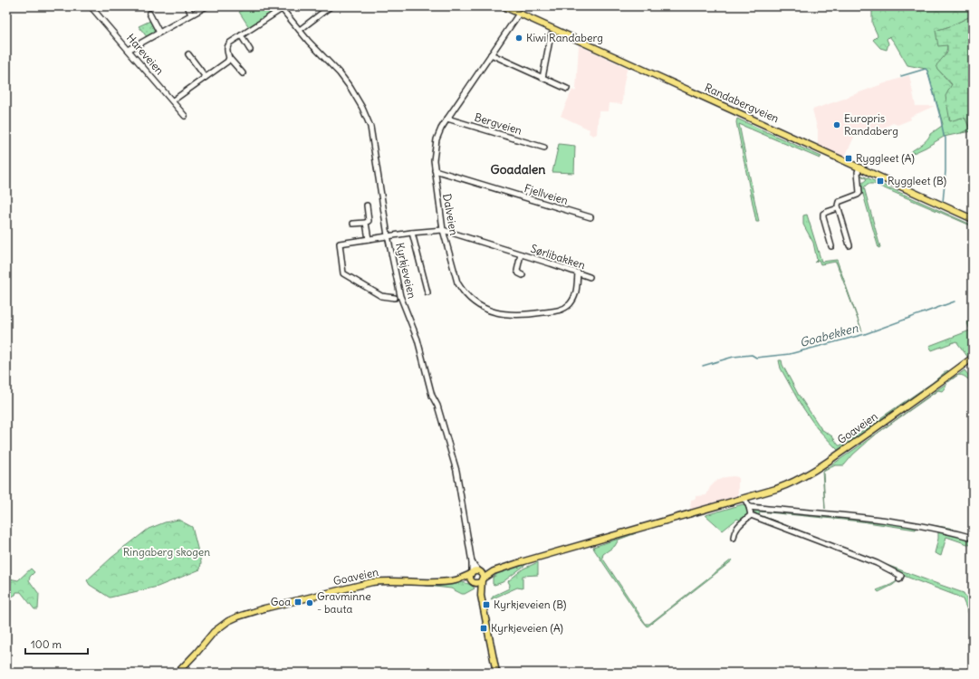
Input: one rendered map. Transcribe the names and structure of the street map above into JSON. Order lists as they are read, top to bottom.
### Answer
{
  "streets": {
    "main road": ["Randabergveien", "Goaveien"],
    "street": [
      "Hareveien",
      "Bergveien",
      "Fjellveien",
      "Dalveien",
      "Sørlibakken",
      "Kyrkjeveien"
    ]
  },
  "crossings": [
    ["Randabergveien", "Dalveien"],
    ["Bergveien", "Dalveien"],
    ["Fjellveien", "Dalveien"],
    ["Dalveien", "Sørlibakken"],
    ["Sørlibakken", "Kyrkjeveien"],
    ["Kyrkjeveien", "Goaveien"]
  ],
  "districts": ["Goadalen"],
  "water": ["Goabekken"],
  "parks": ["Ringaberg skogen"],
  "places": {
    "other": ["Kiwi Randaberg", "Europris Randaberg", "Gravminne - bauta"],
    "transit": [
      "Ryggleet (A)",
      "Ryggleet (B)",
      "Goa",
      "Kyrkjeveien (B)",
      "Kyrkjeveien (A)"
    ]
  },
  "scale_bar": "100 m"
}
